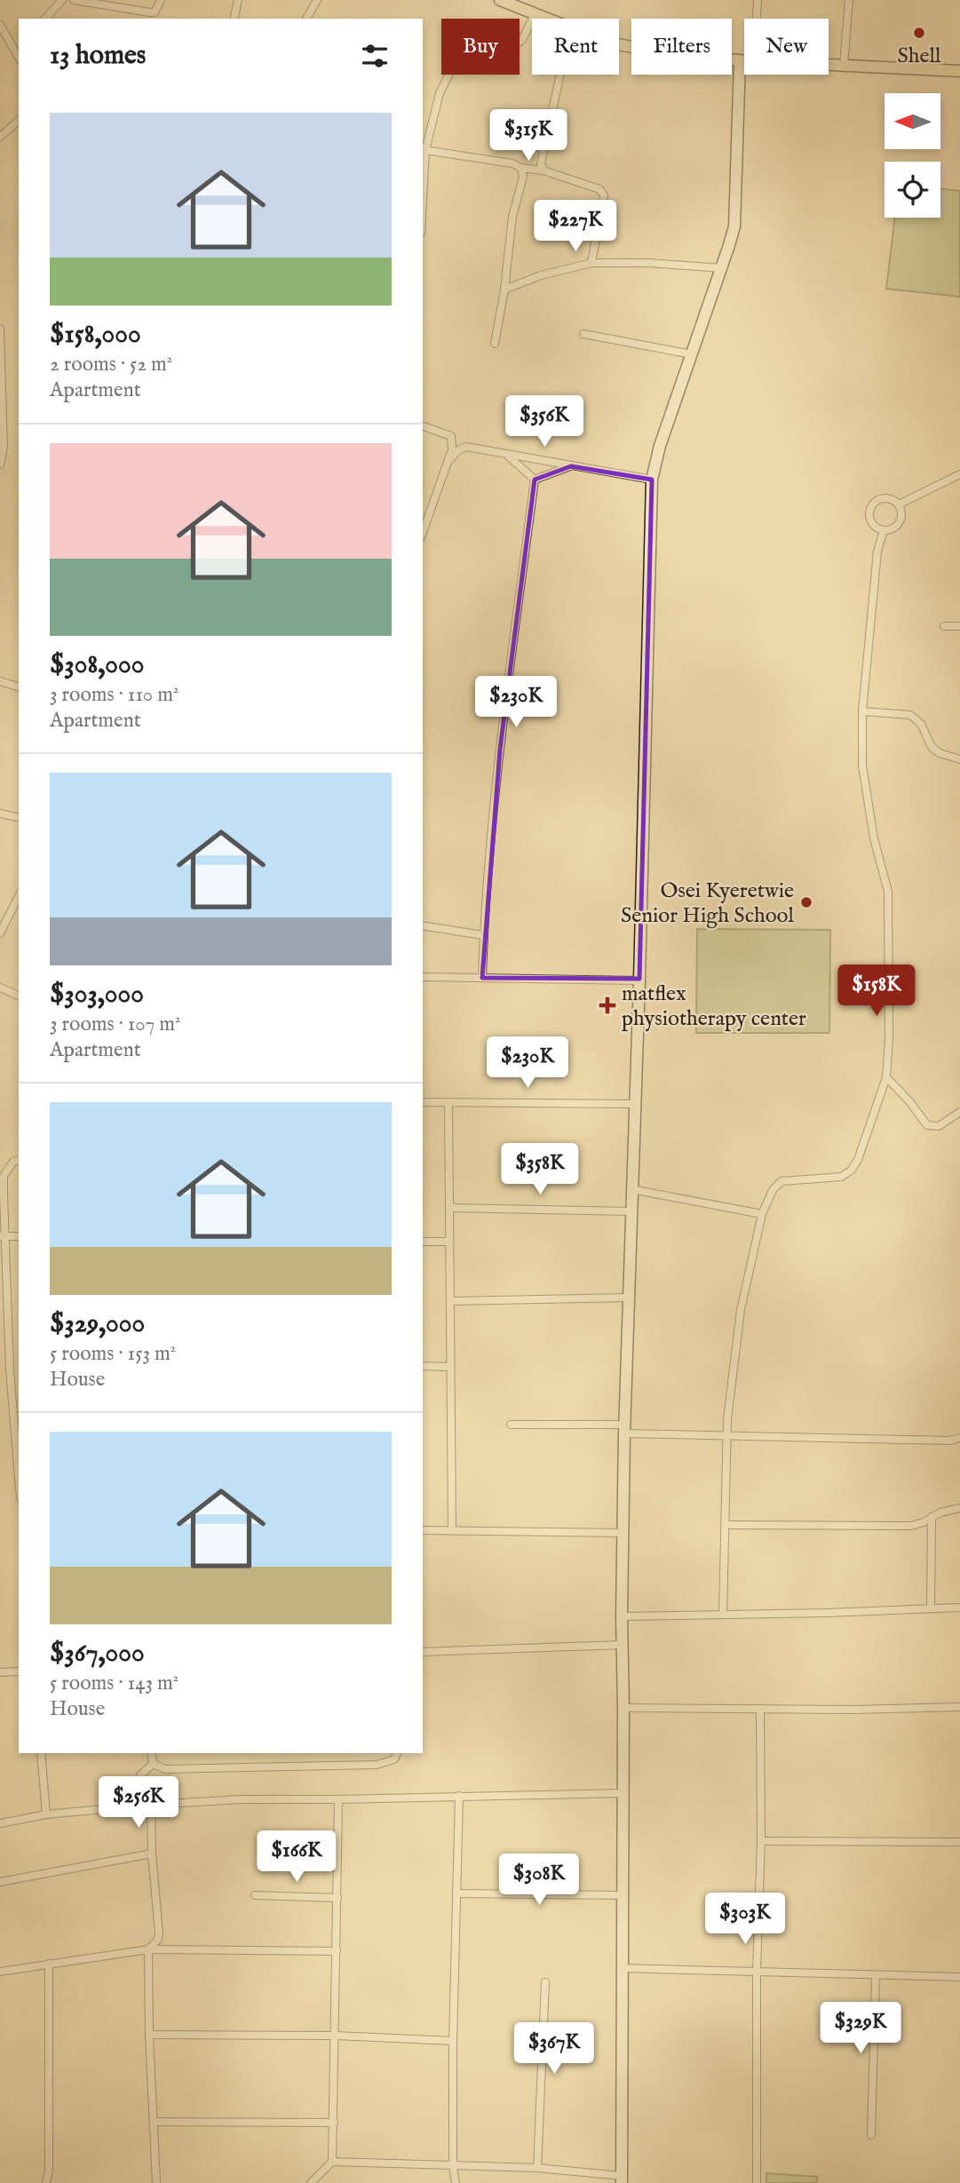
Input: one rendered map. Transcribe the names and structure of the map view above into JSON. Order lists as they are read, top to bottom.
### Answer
{
  "places": {
    "other": ["Shell", "Osei Kyeretwie Senior High School"],
    "health": ["matflex physiotherapy center"]
  },
  "north": "left",
  "page": {
    "chip": [
      "Buy",
      "Rent",
      "Filters",
      "New"
    ],
    "heading": "13 homes",
    "list": [
      {
        "name": "$158,000",
        "note": "2 rooms · 52 m² · Apartment"
      },
      {
        "name": "$308,000",
        "note": "3 rooms · 110 m² · Apartment"
      },
      {
        "name": "$303,000",
        "note": "3 rooms · 107 m² · Apartment"
      },
      {
        "name": "$329,000",
        "note": "5 rooms · 153 m² · House"
      },
      {
        "name": "$367,000",
        "note": "5 rooms · 143 m² · House"
      }
    ],
    "price": [
      "$315K",
      "$227K",
      "$356K",
      "$230K",
      "$158K",
      "$230K",
      "$358K",
      "$256K",
      "$166K",
      "$308K",
      "$303K",
      "$329K",
      "$367K"
    ]
  }
}
